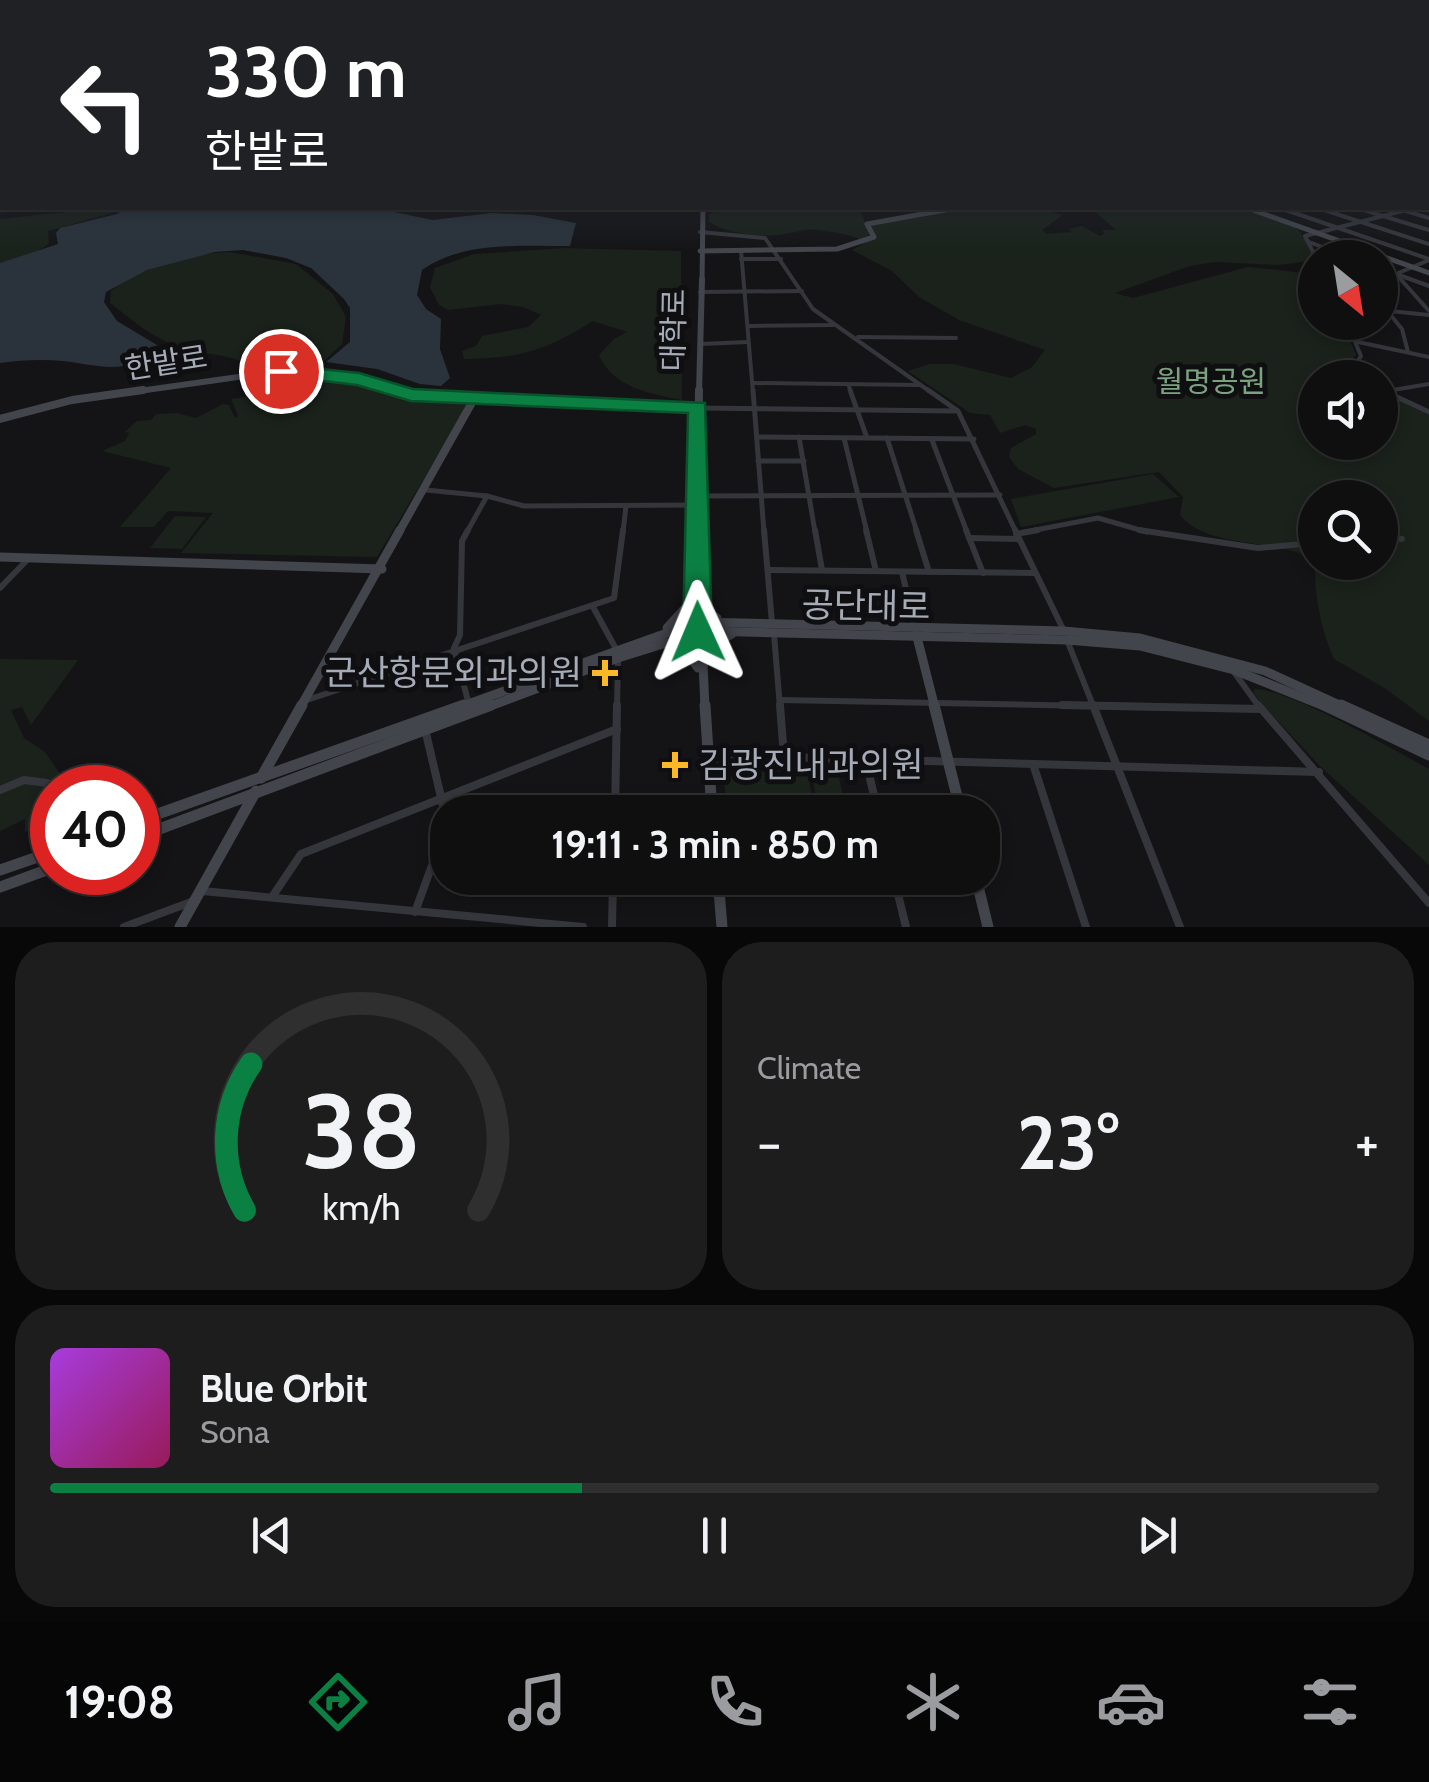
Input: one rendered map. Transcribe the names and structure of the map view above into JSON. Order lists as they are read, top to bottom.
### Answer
{
  "streets": {
    "street": ["대학로", "한밭로", "공단대로"]
  },
  "crossings": [
    ["대학로", "한밭로"],
    ["대학로", "공단대로"]
  ],
  "parks": ["월명공원"],
  "places": {
    "health": ["군산항문외과의원", "김광진내과의원"]
  },
  "north": "bottom right",
  "page": {
    "turn": ["330 m", "한밭로"],
    "limit": "40",
    "trip": "19:11 · 3 min · 850 m",
    "tile": "Climate",
    "heat": ["−", "23°", "+"],
    "song": ["Blue Orbit", "Sona"],
    "tabs": "19:08",
    "gauge": ["38", "km/h"]
  }
}
